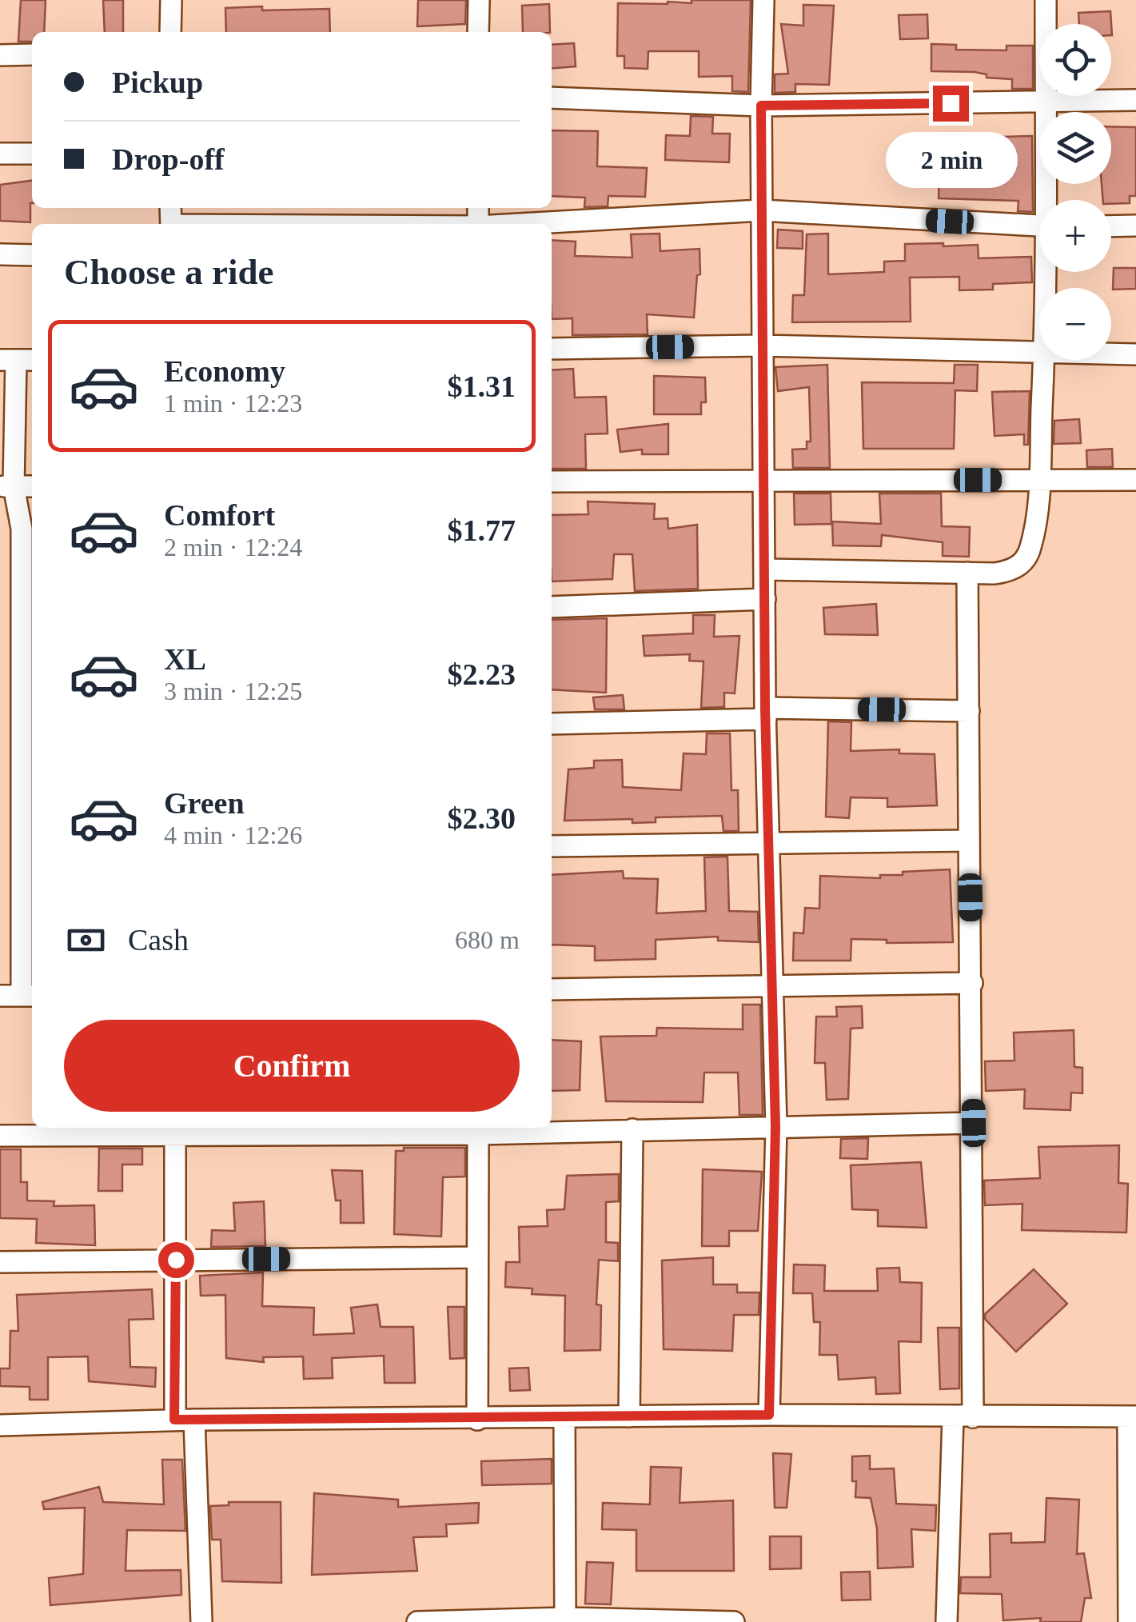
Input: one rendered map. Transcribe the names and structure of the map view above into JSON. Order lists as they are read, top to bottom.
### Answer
{
  "page": {
    "map_buttons": ["+", "−"],
    "banner": ["Pickup", "Drop-off"],
    "bubble": "2 min",
    "heading": "Choose a ride",
    "list": [
      {
        "name": "Economy",
        "note": "1 min · 12:23",
        "value": "$1.31"
      },
      {
        "name": "Comfort",
        "note": "2 min · 12:24",
        "value": "$1.77"
      },
      {
        "name": "XL",
        "note": "3 min · 12:25",
        "value": "$2.23"
      },
      {
        "name": "Green",
        "note": "4 min · 12:26",
        "value": "$2.30"
      }
    ],
    "pay": ["Cash", "680 m"],
    "buttons": "Confirm"
  }
}
